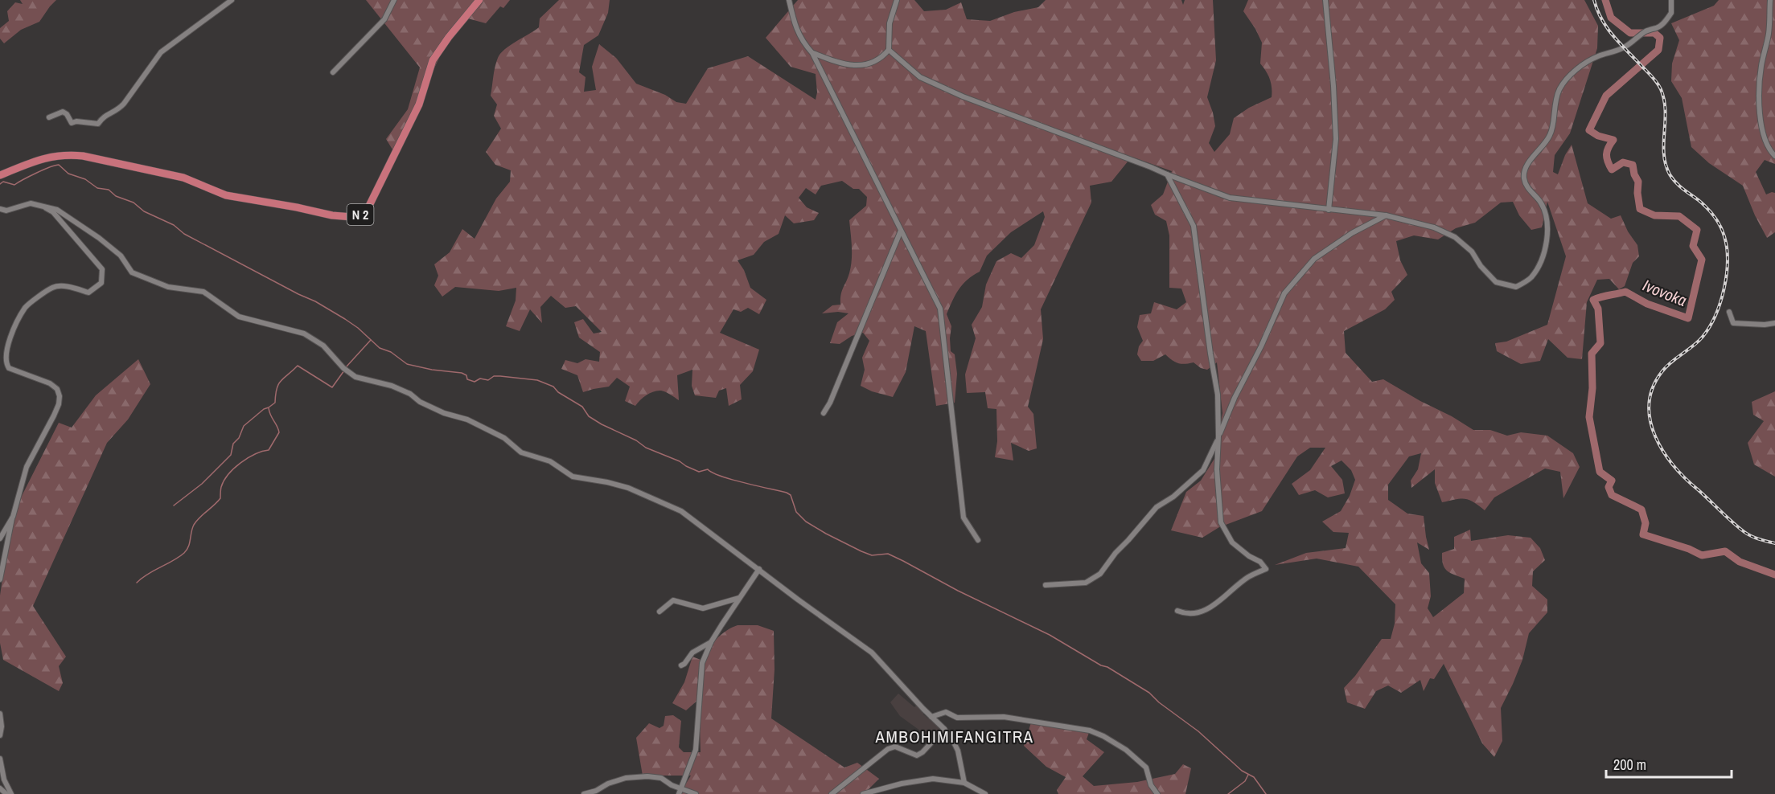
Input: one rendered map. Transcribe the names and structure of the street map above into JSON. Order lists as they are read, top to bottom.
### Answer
{
  "streets": {
    "main road": ["N 2"]
  },
  "districts": ["AMBOHIMIFANGITRA"],
  "water": ["Ivovoka"],
  "scale_bar": "200 m"
}
